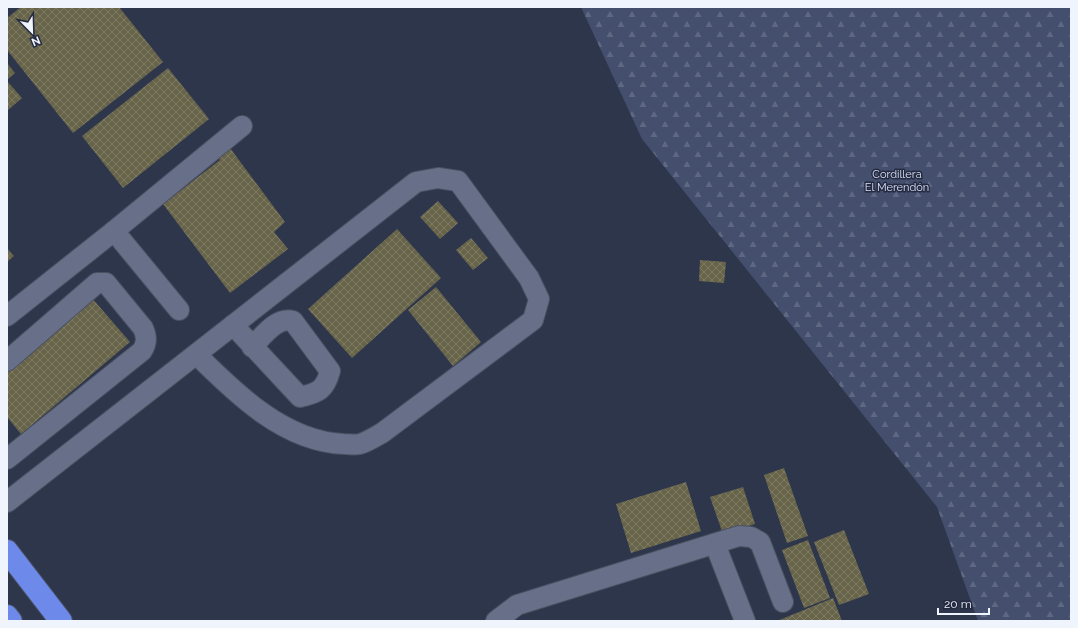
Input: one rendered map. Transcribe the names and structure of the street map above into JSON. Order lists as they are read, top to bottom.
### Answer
{
  "parks": ["Cordillera El Merendón"],
  "scale_bar": "20 m",
  "north": "bottom right"
}
